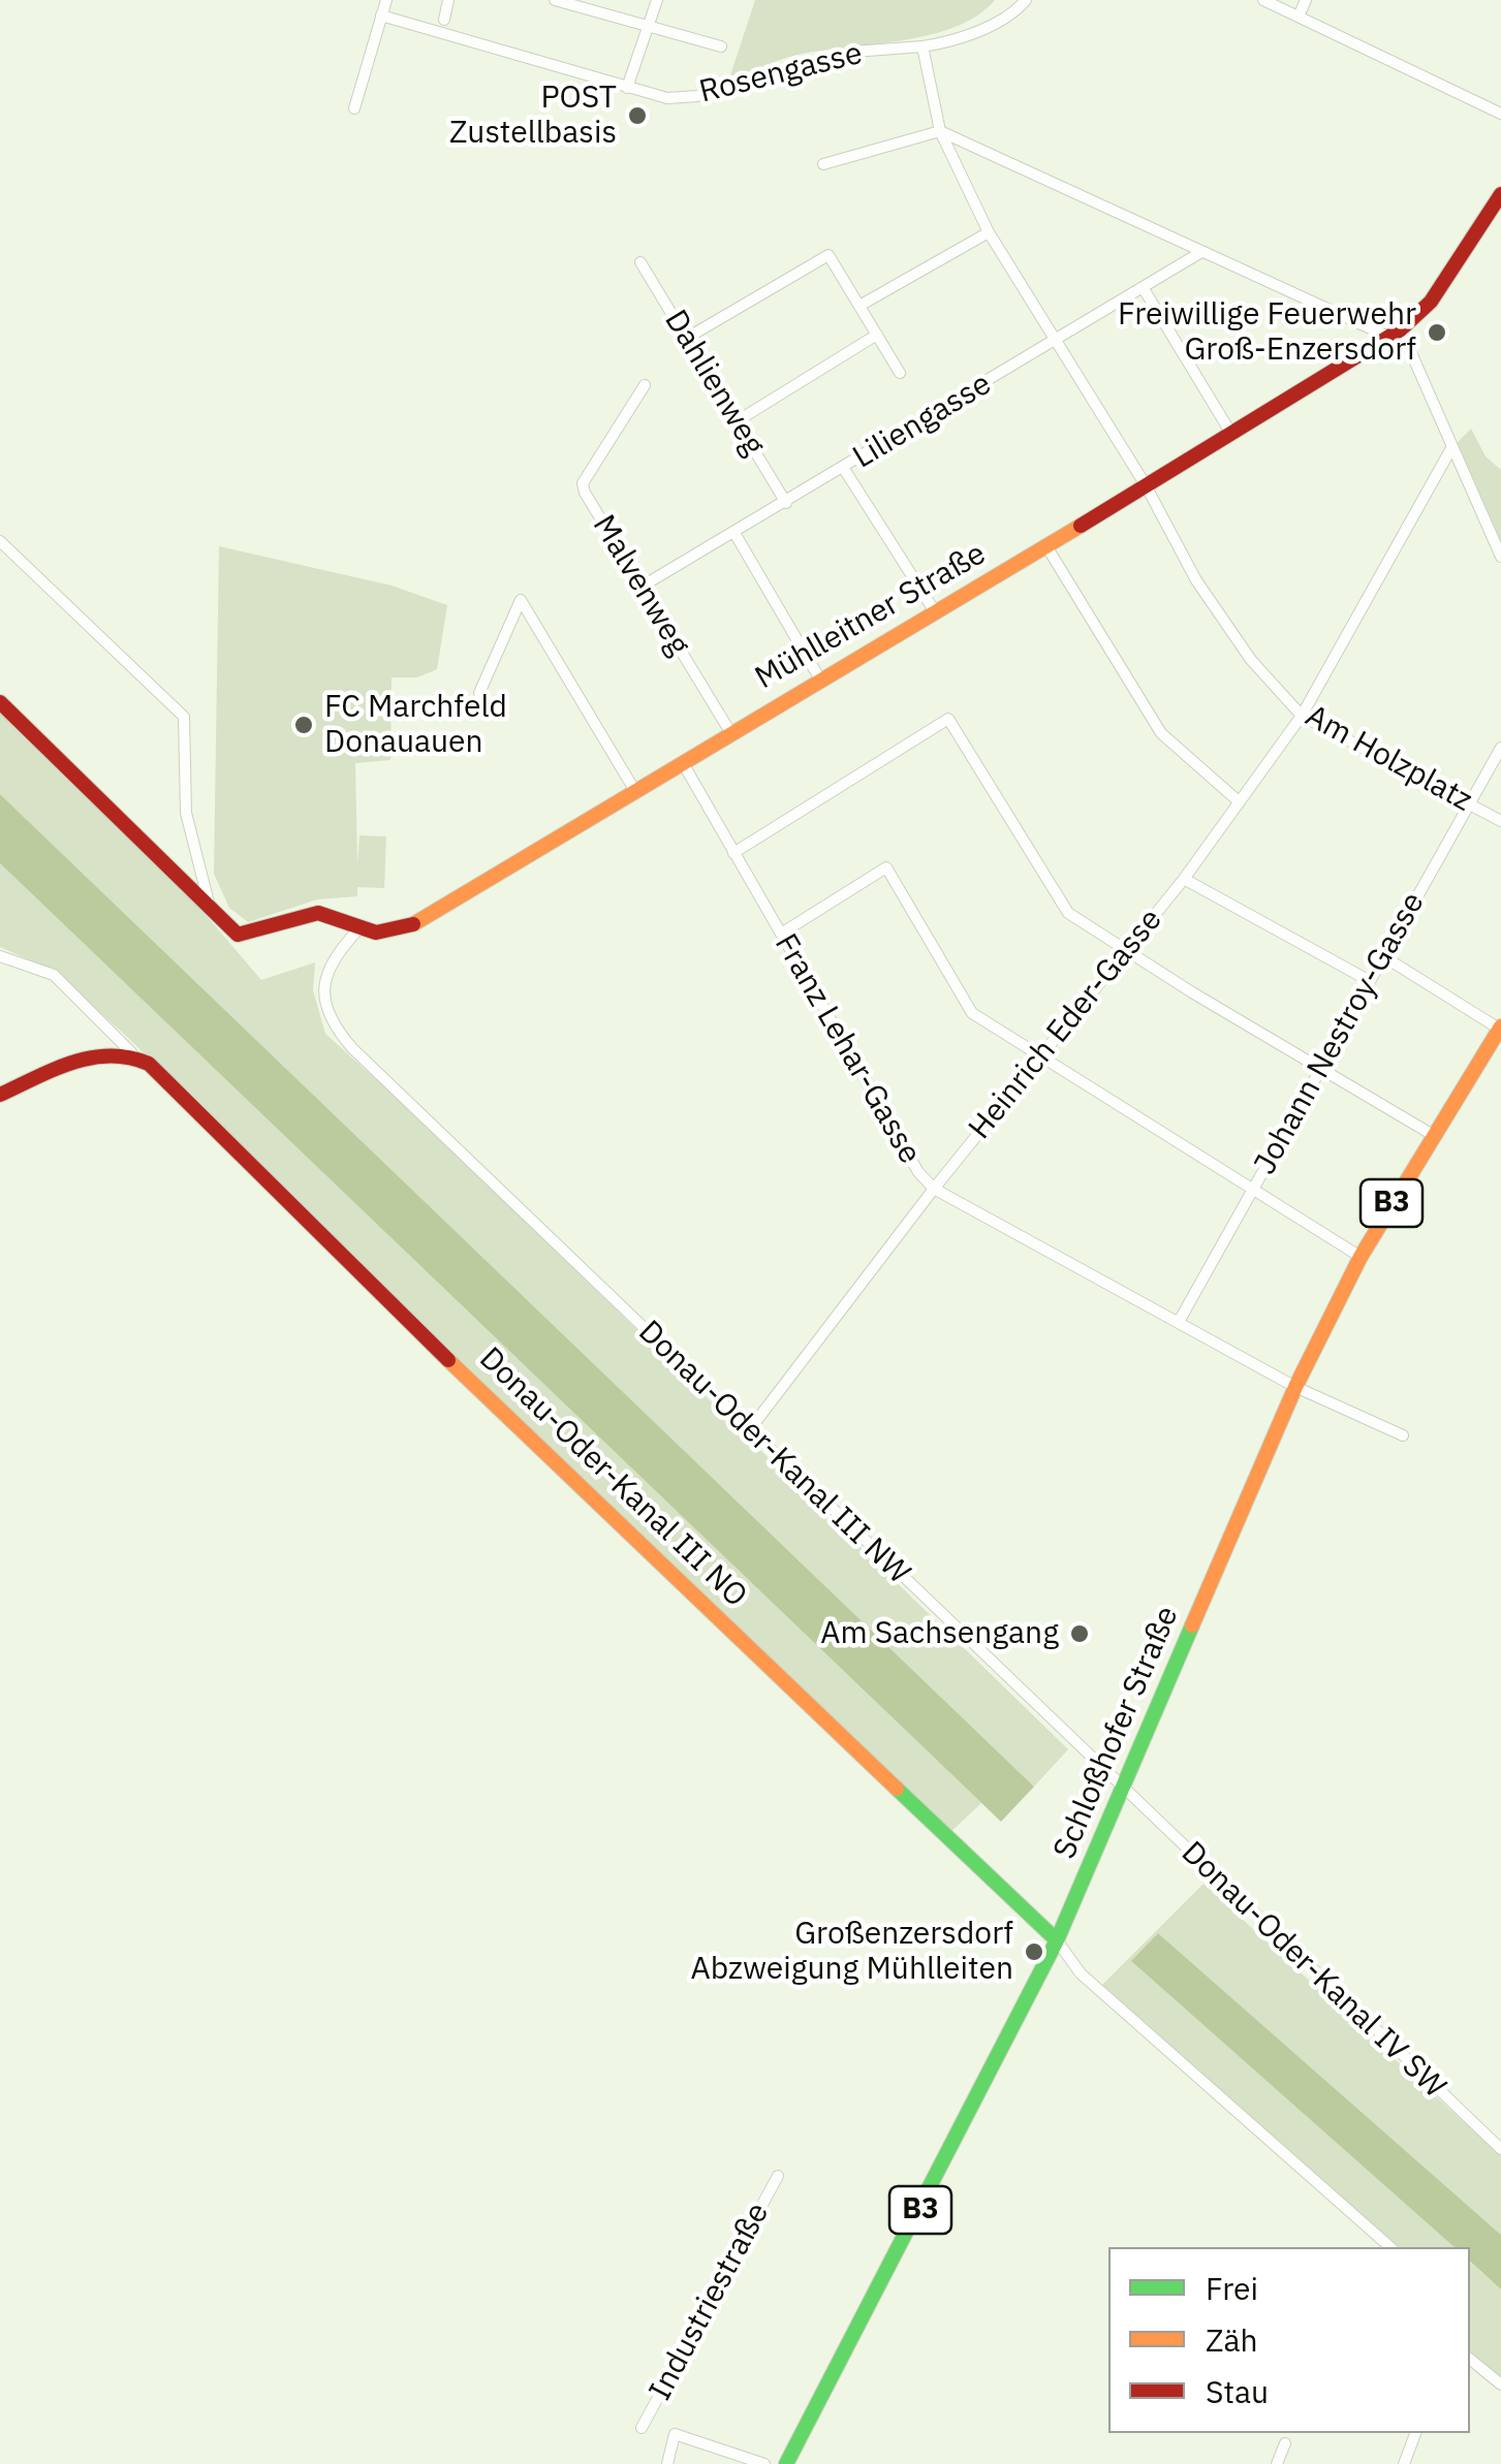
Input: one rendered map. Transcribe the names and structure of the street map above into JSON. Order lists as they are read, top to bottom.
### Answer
{
  "streets": {
    "street": [
      "Rosengasse",
      "Dahlienweg",
      "Liliengasse",
      "Malvenweg",
      "Mühlleitner Straße",
      "Am Holzplatz",
      "Heinrich Eder-Gasse",
      "Johann Nestroy-Gasse",
      "Franz Lehar-Gasse",
      "B3",
      "Donau-Oder-Kanal III NW",
      "Donau-Oder-Kanal III NO",
      "Schloßhofer Straße",
      "Donau-Oder-Kanal IV SW",
      "Industriestraße"
    ]
  },
  "crossings": [
    ["Dahlienweg", "Liliengasse"],
    ["Liliengasse", "Malvenweg"],
    ["Liliengasse", "Am Holzplatz"],
    ["Malvenweg", "Mühlleitner Straße"],
    ["Mühlleitner Straße", "Am Holzplatz"],
    ["Mühlleitner Straße", "Franz Lehar-Gasse"],
    ["Mühlleitner Straße", "Donau-Oder-Kanal III NW"],
    ["Am Holzplatz", "Heinrich Eder-Gasse"],
    ["Am Holzplatz", "Johann Nestroy-Gasse"],
    ["Heinrich Eder-Gasse", "Franz Lehar-Gasse"],
    ["Heinrich Eder-Gasse", "Donau-Oder-Kanal III NW"],
    ["Johann Nestroy-Gasse", "Franz Lehar-Gasse"],
    ["Franz Lehar-Gasse", "Schloßhofer Straße"],
    ["Donau-Oder-Kanal III NW", "Schloßhofer Straße"],
    ["Donau-Oder-Kanal III NW", "Donau-Oder-Kanal IV SW"],
    ["Donau-Oder-Kanal III NO", "Schloßhofer Straße"],
    ["Schloßhofer Straße", "Donau-Oder-Kanal IV SW"]
  ],
  "places": [
    "POST Zustellbasis",
    "Freiwillige Feuerwehr Groß-Enzersdorf",
    "FC Marchfeld Donauauen",
    "Am Sachsengang",
    "Großenzersdorf Abzweigung Mühlleiten"
  ],
  "legend": ["Frei", "Zäh", "Stau"]
}
